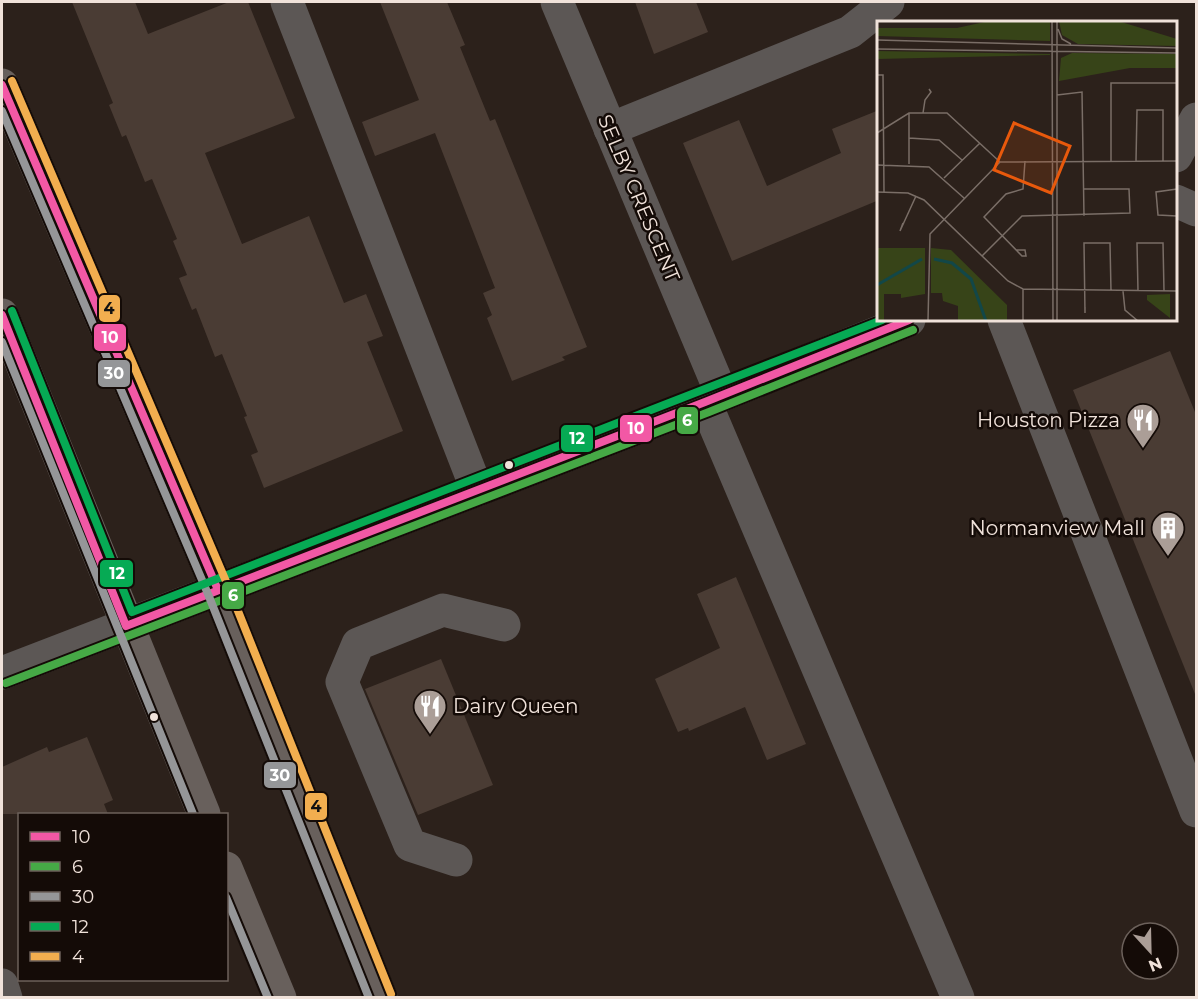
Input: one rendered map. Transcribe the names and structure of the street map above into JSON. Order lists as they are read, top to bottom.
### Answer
{
  "streets": {
    "street": ["SELBY CRESCENT"]
  },
  "places": {
    "restaurant": ["Houston Pizza", "Dairy Queen"],
    "building": ["Normanview Mall"]
  },
  "lines": [
    "transit line 4",
    "transit line 10",
    "transit line 30",
    "transit line 12",
    "transit line 6"
  ],
  "legend": [
    "10",
    "6",
    "30",
    "12",
    "4"
  ],
  "north": "bottom"
}
